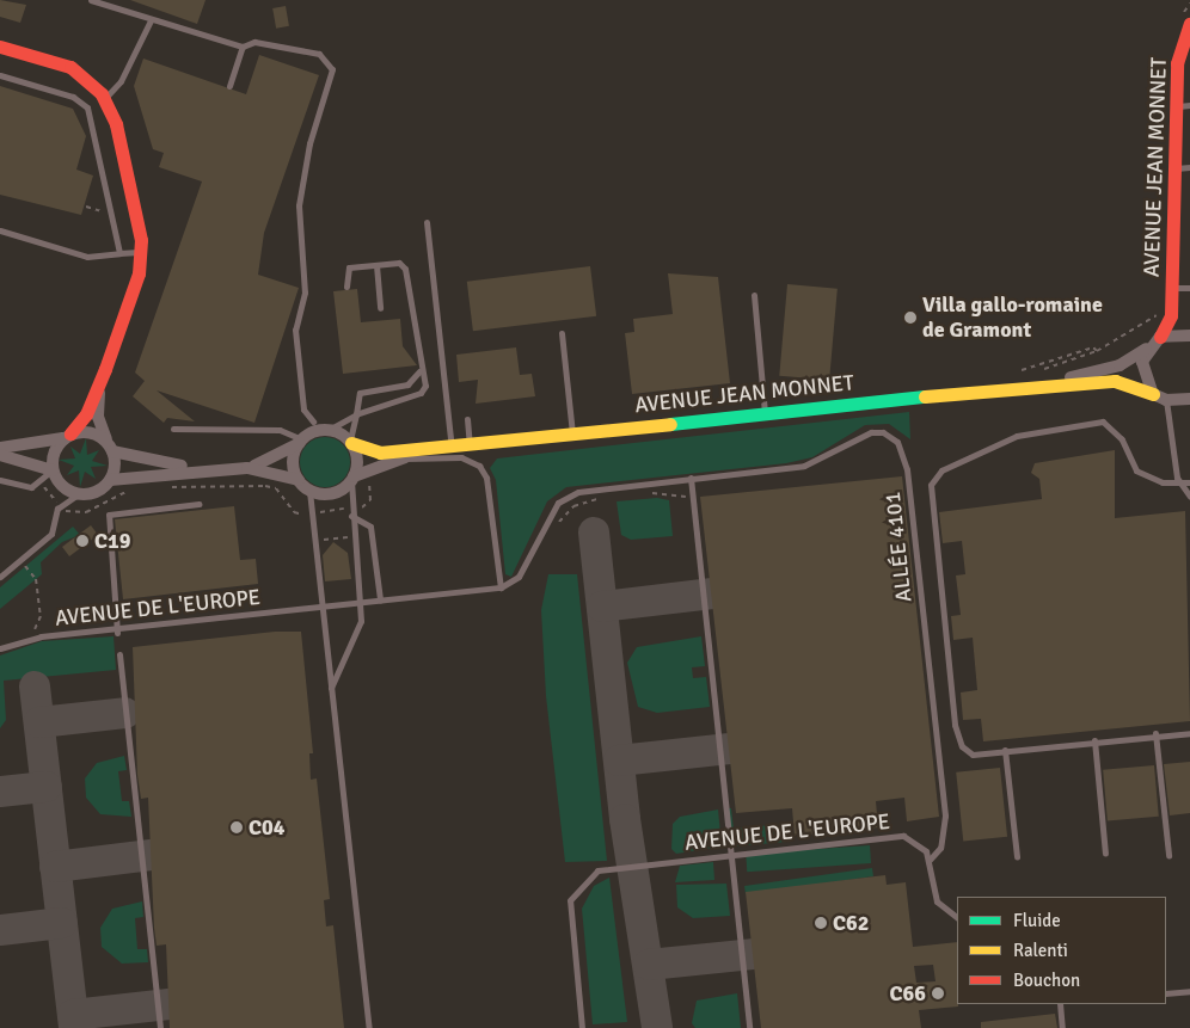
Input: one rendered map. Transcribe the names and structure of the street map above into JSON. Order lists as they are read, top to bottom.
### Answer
{
  "streets": {
    "street": ["AVENUE JEAN MONNET"],
    "lane": ["ALLÉE 4101", "AVENUE DE L'EUROPE"]
  },
  "crossings": [
    ["ALLÉE 4101", "AVENUE DE L'EUROPE"]
  ],
  "places": [
    "Villa gallo-romaine de Gramont",
    "C19",
    "C04",
    "C62",
    "C66"
  ],
  "legend": ["Fluide", "Ralenti", "Bouchon"]
}
